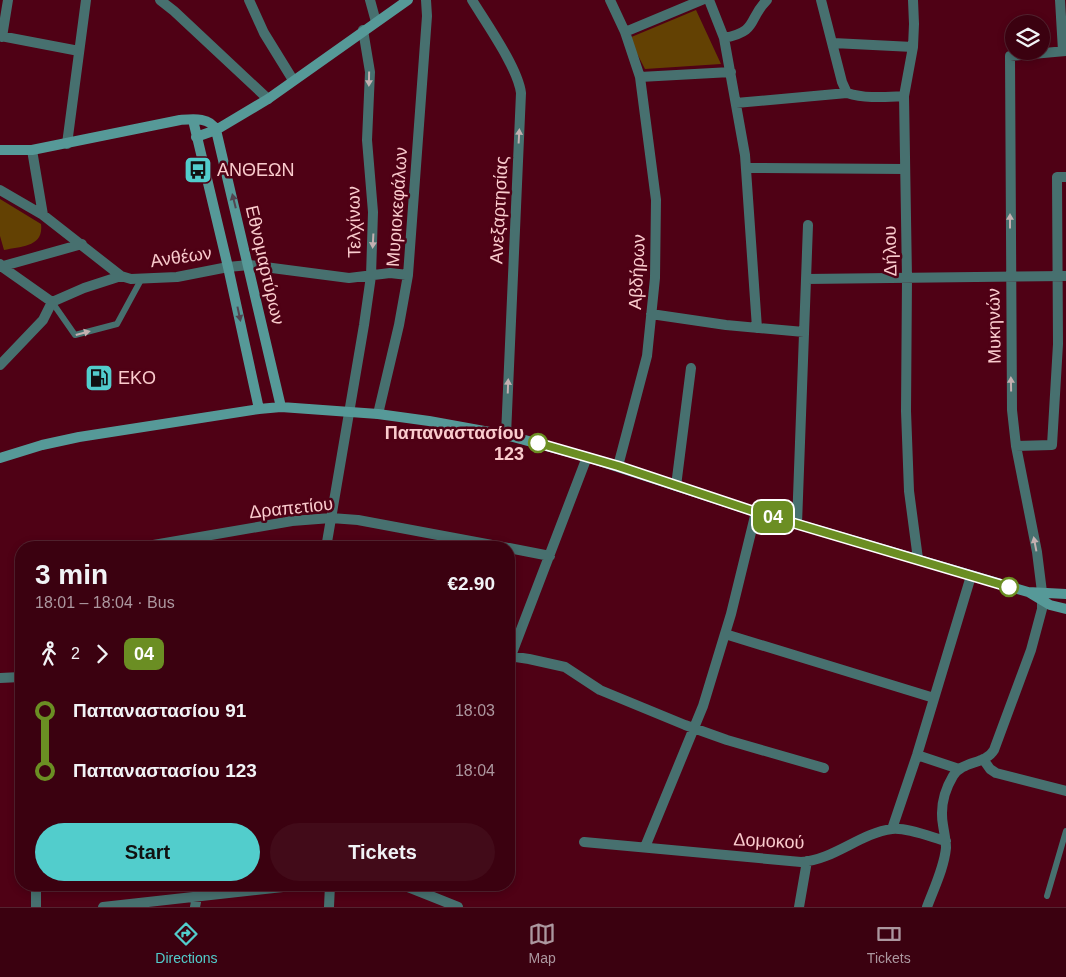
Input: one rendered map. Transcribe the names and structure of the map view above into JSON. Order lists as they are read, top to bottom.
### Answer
{
  "streets": {
    "main road": ["Εθνομαρτύρων"],
    "street": [
      "Μυριοκεφάλων",
      "Ανεξαρτησίας",
      "Τελχίνων",
      "Δήλου",
      "Ανθέων",
      "Αβδήρων",
      "Μυκηνών",
      "Δραπετίου",
      "Δομοκού"
    ]
  },
  "crossings": [
    ["Μυριοκεφάλων", "Ανθέων"],
    ["Τελχίνων", "Ανθέων"],
    ["Τελχίνων", "Δραπετίου"],
    ["Ανθέων", "Εθνομαρτύρων"]
  ],
  "one_way": ["Ανεξαρτησίας", "Τελχίνων", "Μυκηνών"],
  "places": {
    "bus stop": ["ΑΝΘΕΩΝ"],
    "fuel station": ["EKO"],
    "other": ["Παπαναστασίου 123"]
  },
  "lines": ["bus line 04"],
  "page": {
    "on_map": "04",
    "heading": ["3 min", "18:01 – 18:04 · Bus", "€2.90"],
    "legs": ["2", "04"],
    "list": [
      {
        "name": "Παπαναστασίου 91",
        "value": "18:03"
      },
      {
        "name": "Παπαναστασίου 123",
        "value": "18:04"
      }
    ],
    "buttons": ["Start", "Tickets"],
    "tabs": ["Directions", "Map", "Tickets"]
  }
}
